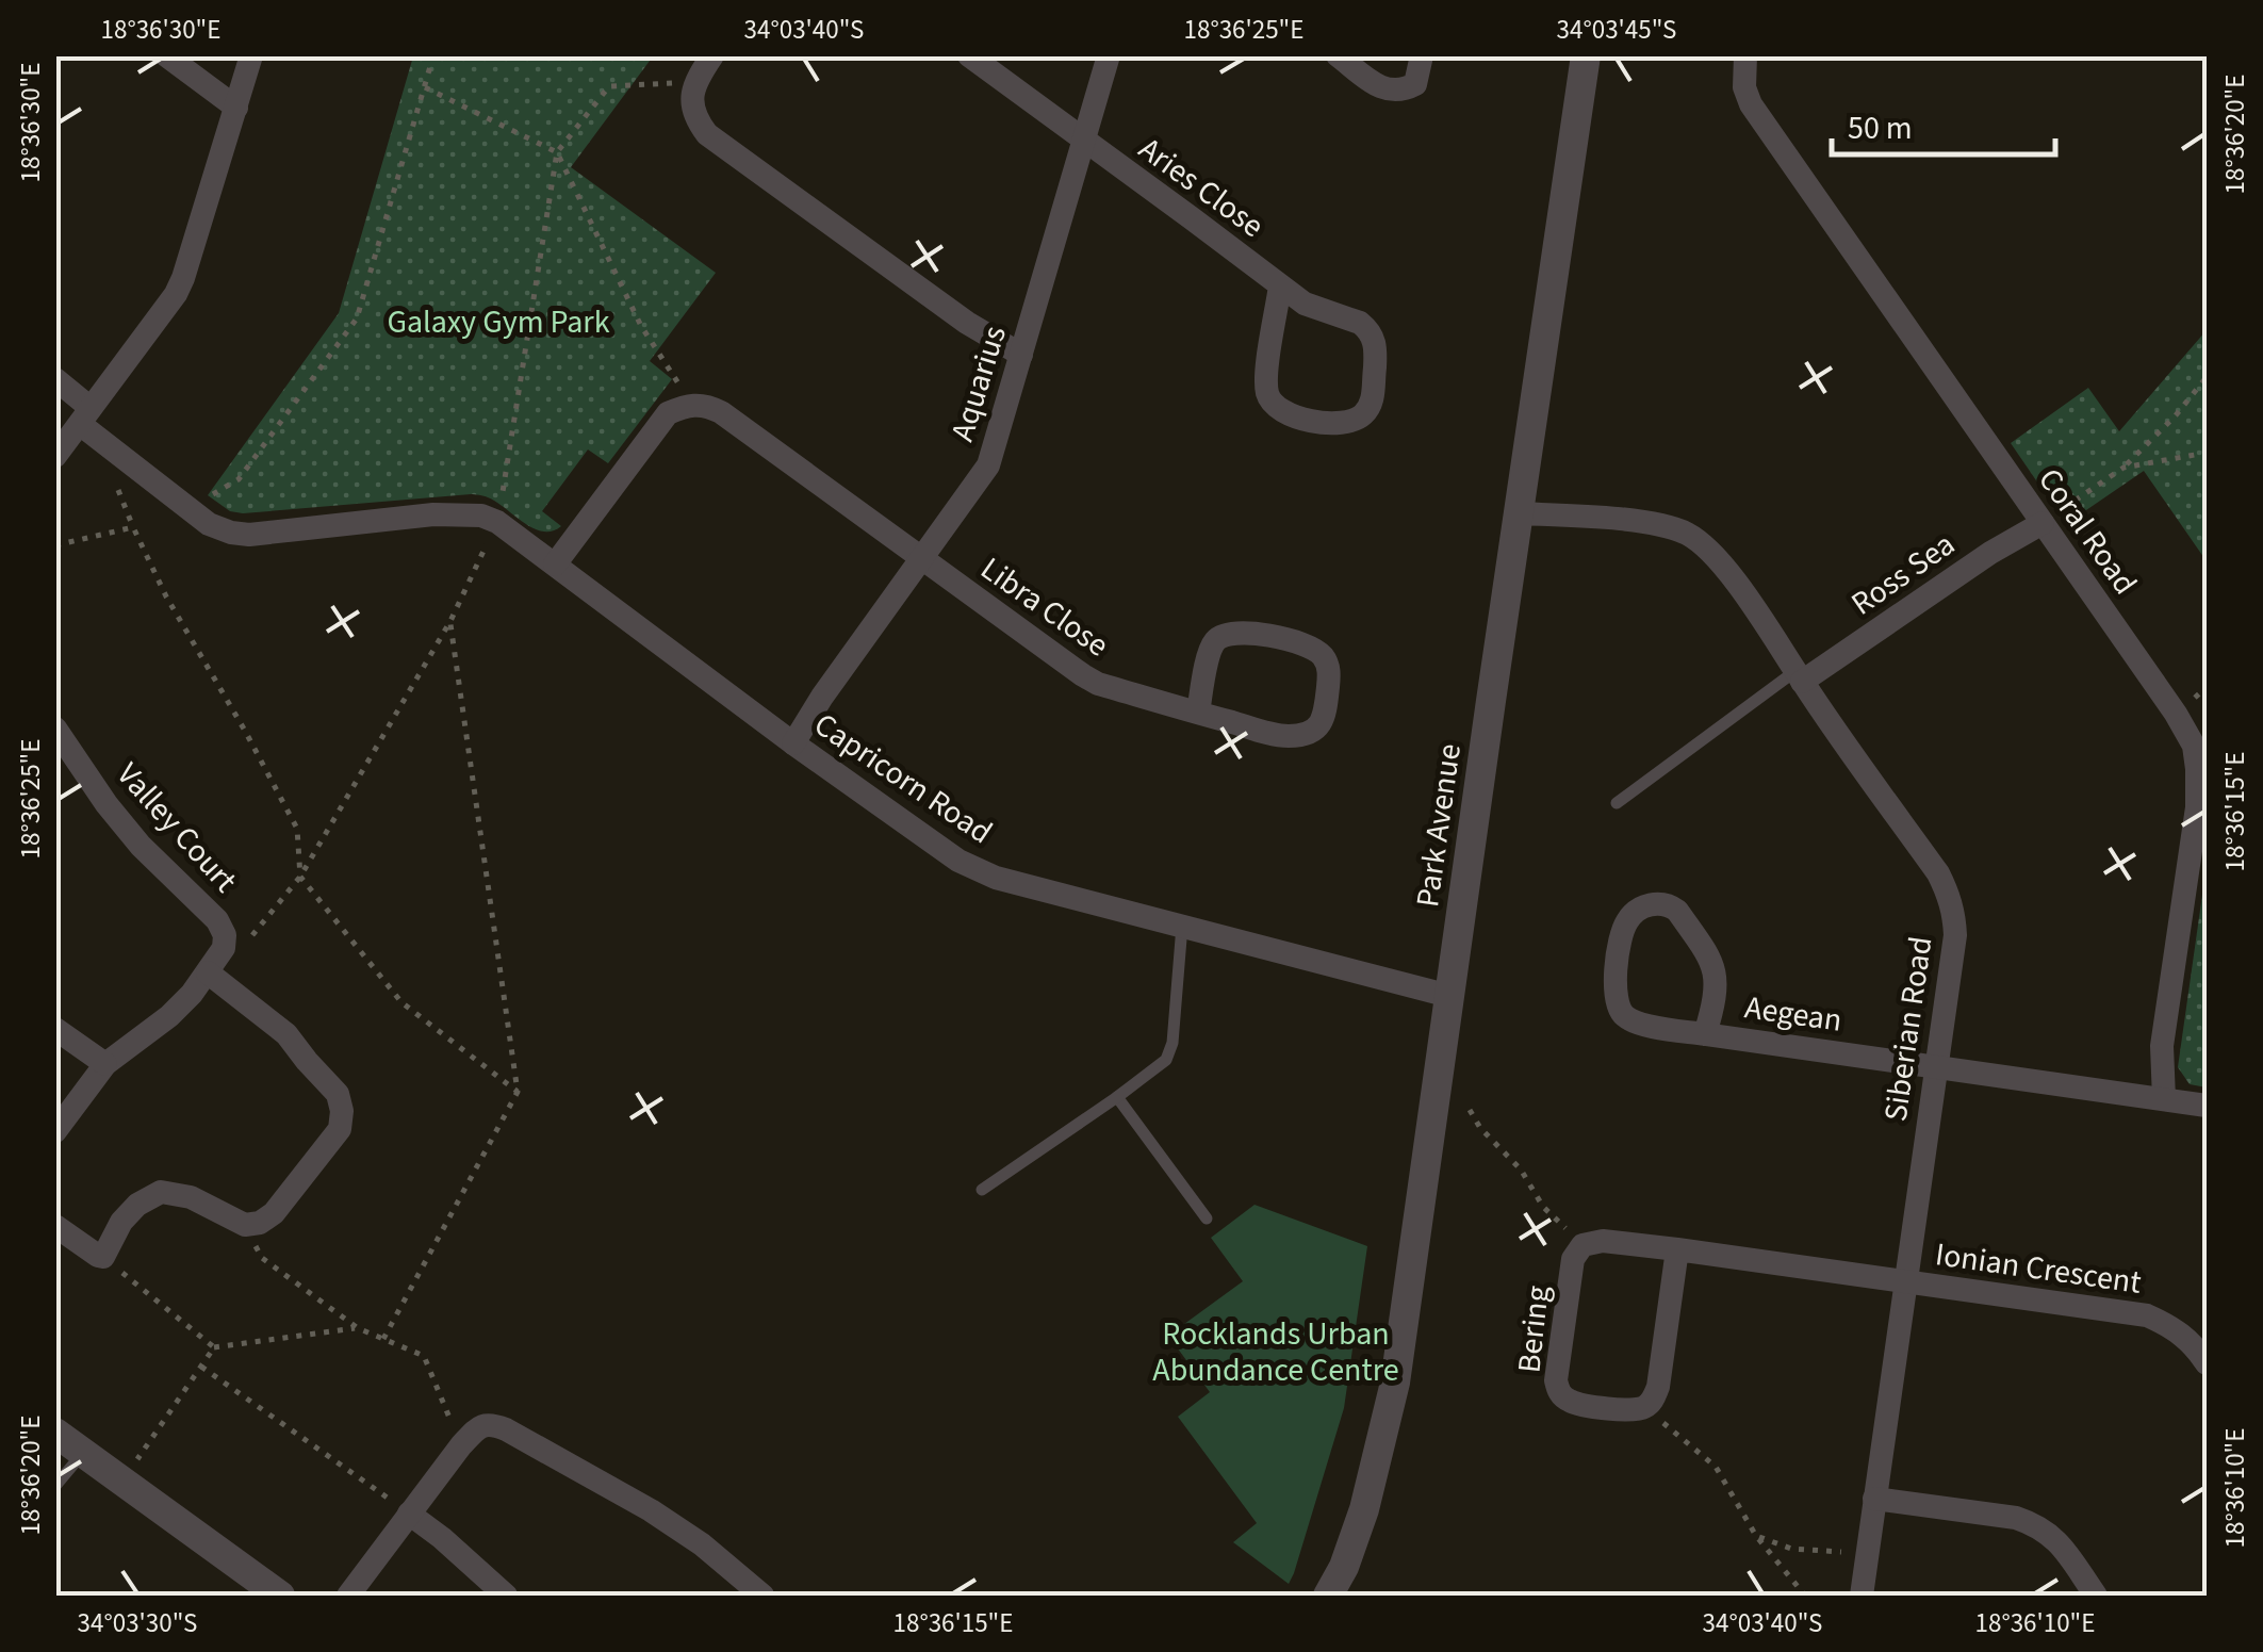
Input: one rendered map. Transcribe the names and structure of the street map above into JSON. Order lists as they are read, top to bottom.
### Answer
{
  "streets": {
    "street": [
      "Aries Close",
      "Aquarius",
      "Coral Road",
      "Ross Sea",
      "Libra Close",
      "Capricorn Road",
      "Park Avenue",
      "Valley Court",
      "Aegean",
      "Siberian Road",
      "Ionian Crescent",
      "Bering"
    ]
  },
  "crossings": [
    ["Aries Close", "Aquarius"],
    ["Aquarius", "Libra Close"],
    ["Aquarius", "Capricorn Road"],
    ["Coral Road", "Ross Sea"],
    ["Ross Sea", "Siberian Road"],
    ["Capricorn Road", "Park Avenue"],
    ["Park Avenue", "Siberian Road"],
    ["Aegean", "Siberian Road"],
    ["Siberian Road", "Ionian Crescent"]
  ],
  "parks": ["Galaxy Gym Park", "Rocklands Urban Abundance Centre"],
  "scale_bar": "50 m",
  "coordinates": [
    "18°36'30\"E",
    "34°03'40\"S",
    "18°36'25\"E",
    "34°03'45\"S",
    "18°36'20\"E",
    "18°36'15\"E",
    "18°36'10\"E",
    "34°03'30\"S"
  ]
}
